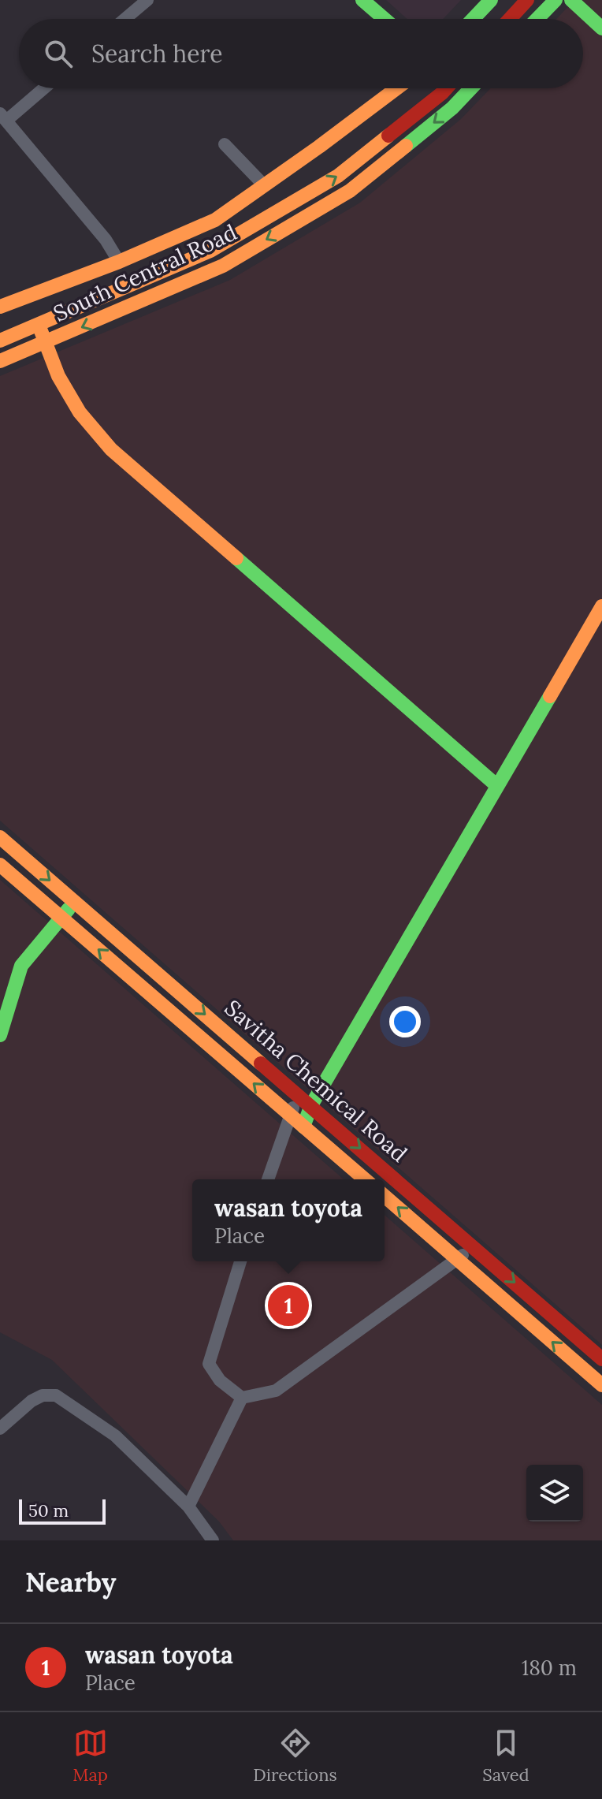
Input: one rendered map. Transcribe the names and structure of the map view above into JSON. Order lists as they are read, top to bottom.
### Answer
{
  "streets": {
    "main road": ["South Central Road", "Savitha Chemical Road"]
  },
  "scale_bar": "50 m",
  "page": {
    "search": "Search here",
    "popup": ["wasan toyota", "Place"],
    "pins": "1",
    "scale": "50 m",
    "heading": "Nearby",
    "list": [
      {
        "mark": "1",
        "name": "wasan toyota",
        "note": "Place",
        "value": "180 m"
      }
    ],
    "nav": ["Map", "Directions", "Saved"]
  }
}
